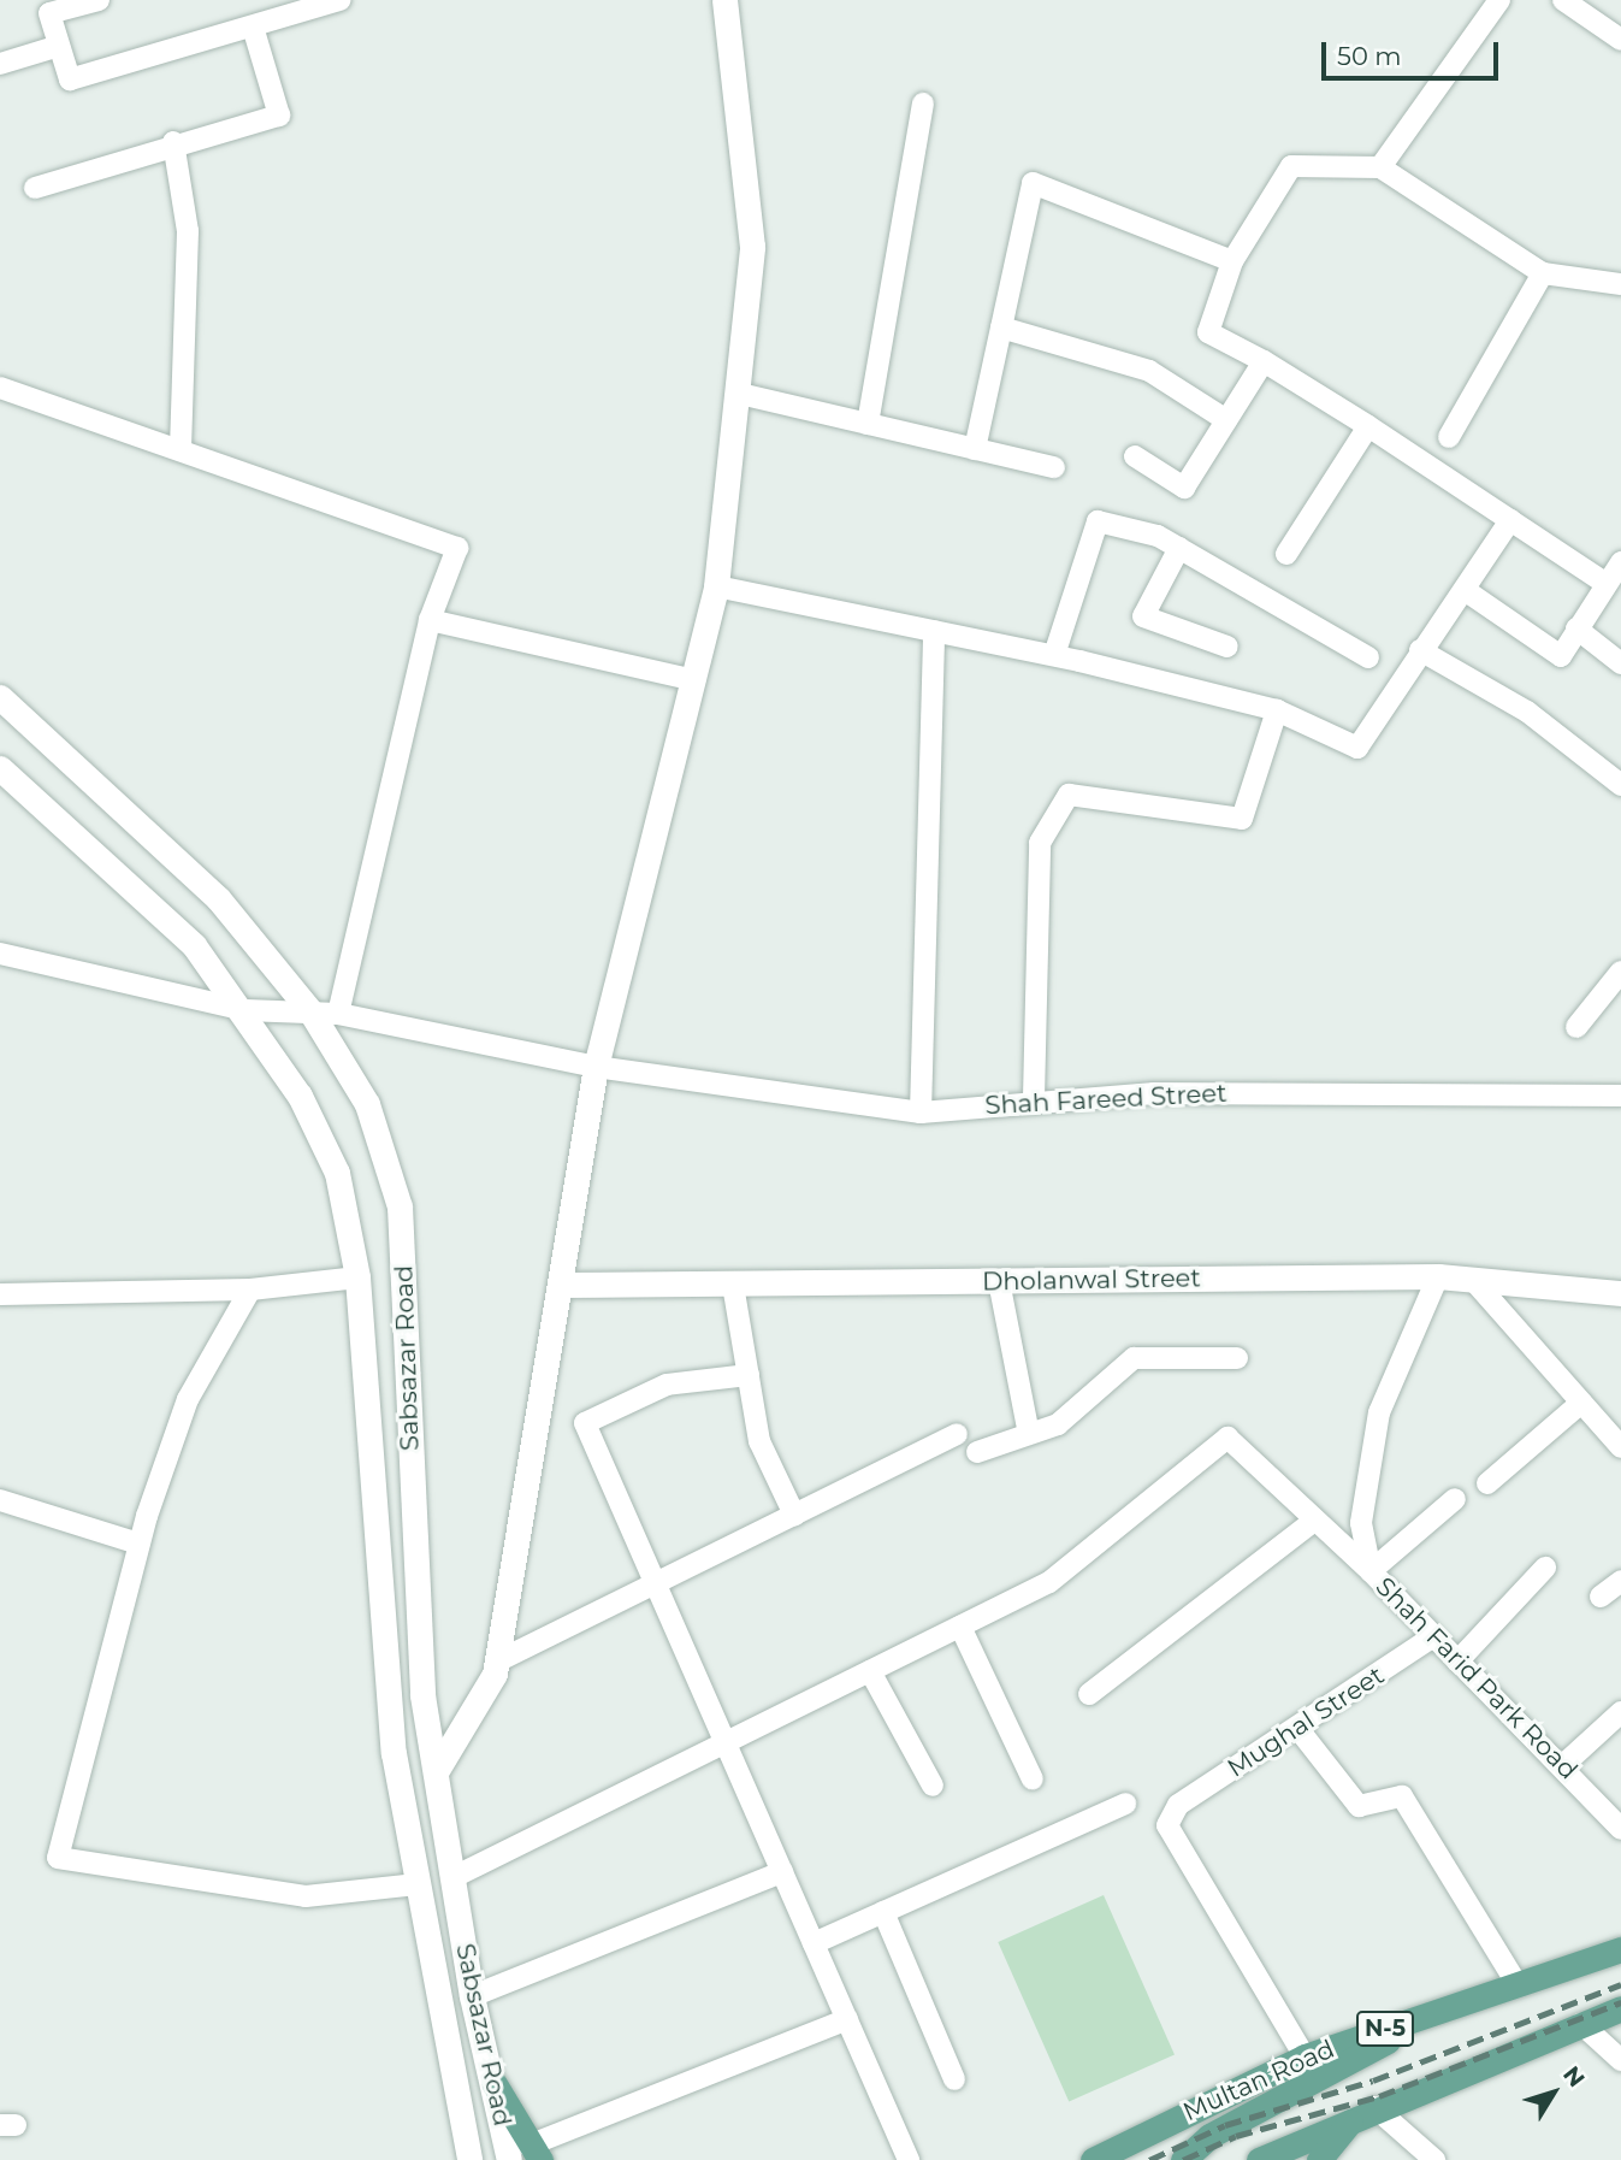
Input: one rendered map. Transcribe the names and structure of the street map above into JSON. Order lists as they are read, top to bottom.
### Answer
{
  "streets": {
    "main road": [
      "Dholanwal Street",
      "Sabsazar Road",
      "N-5",
      "Multan Road"
    ],
    "street": ["Shah Fareed Street", "Shah Farid Park Road", "Mughal Street"]
  },
  "crossings": [
    ["Shah Fareed Street", "Sabsazar Road"],
    ["Dholanwal Street", "Shah Farid Park Road"],
    ["Shah Farid Park Road", "Mughal Street"],
    ["Mughal Street", "Multan Road"]
  ],
  "scale_bar": "50 m",
  "north": "top right"
}
